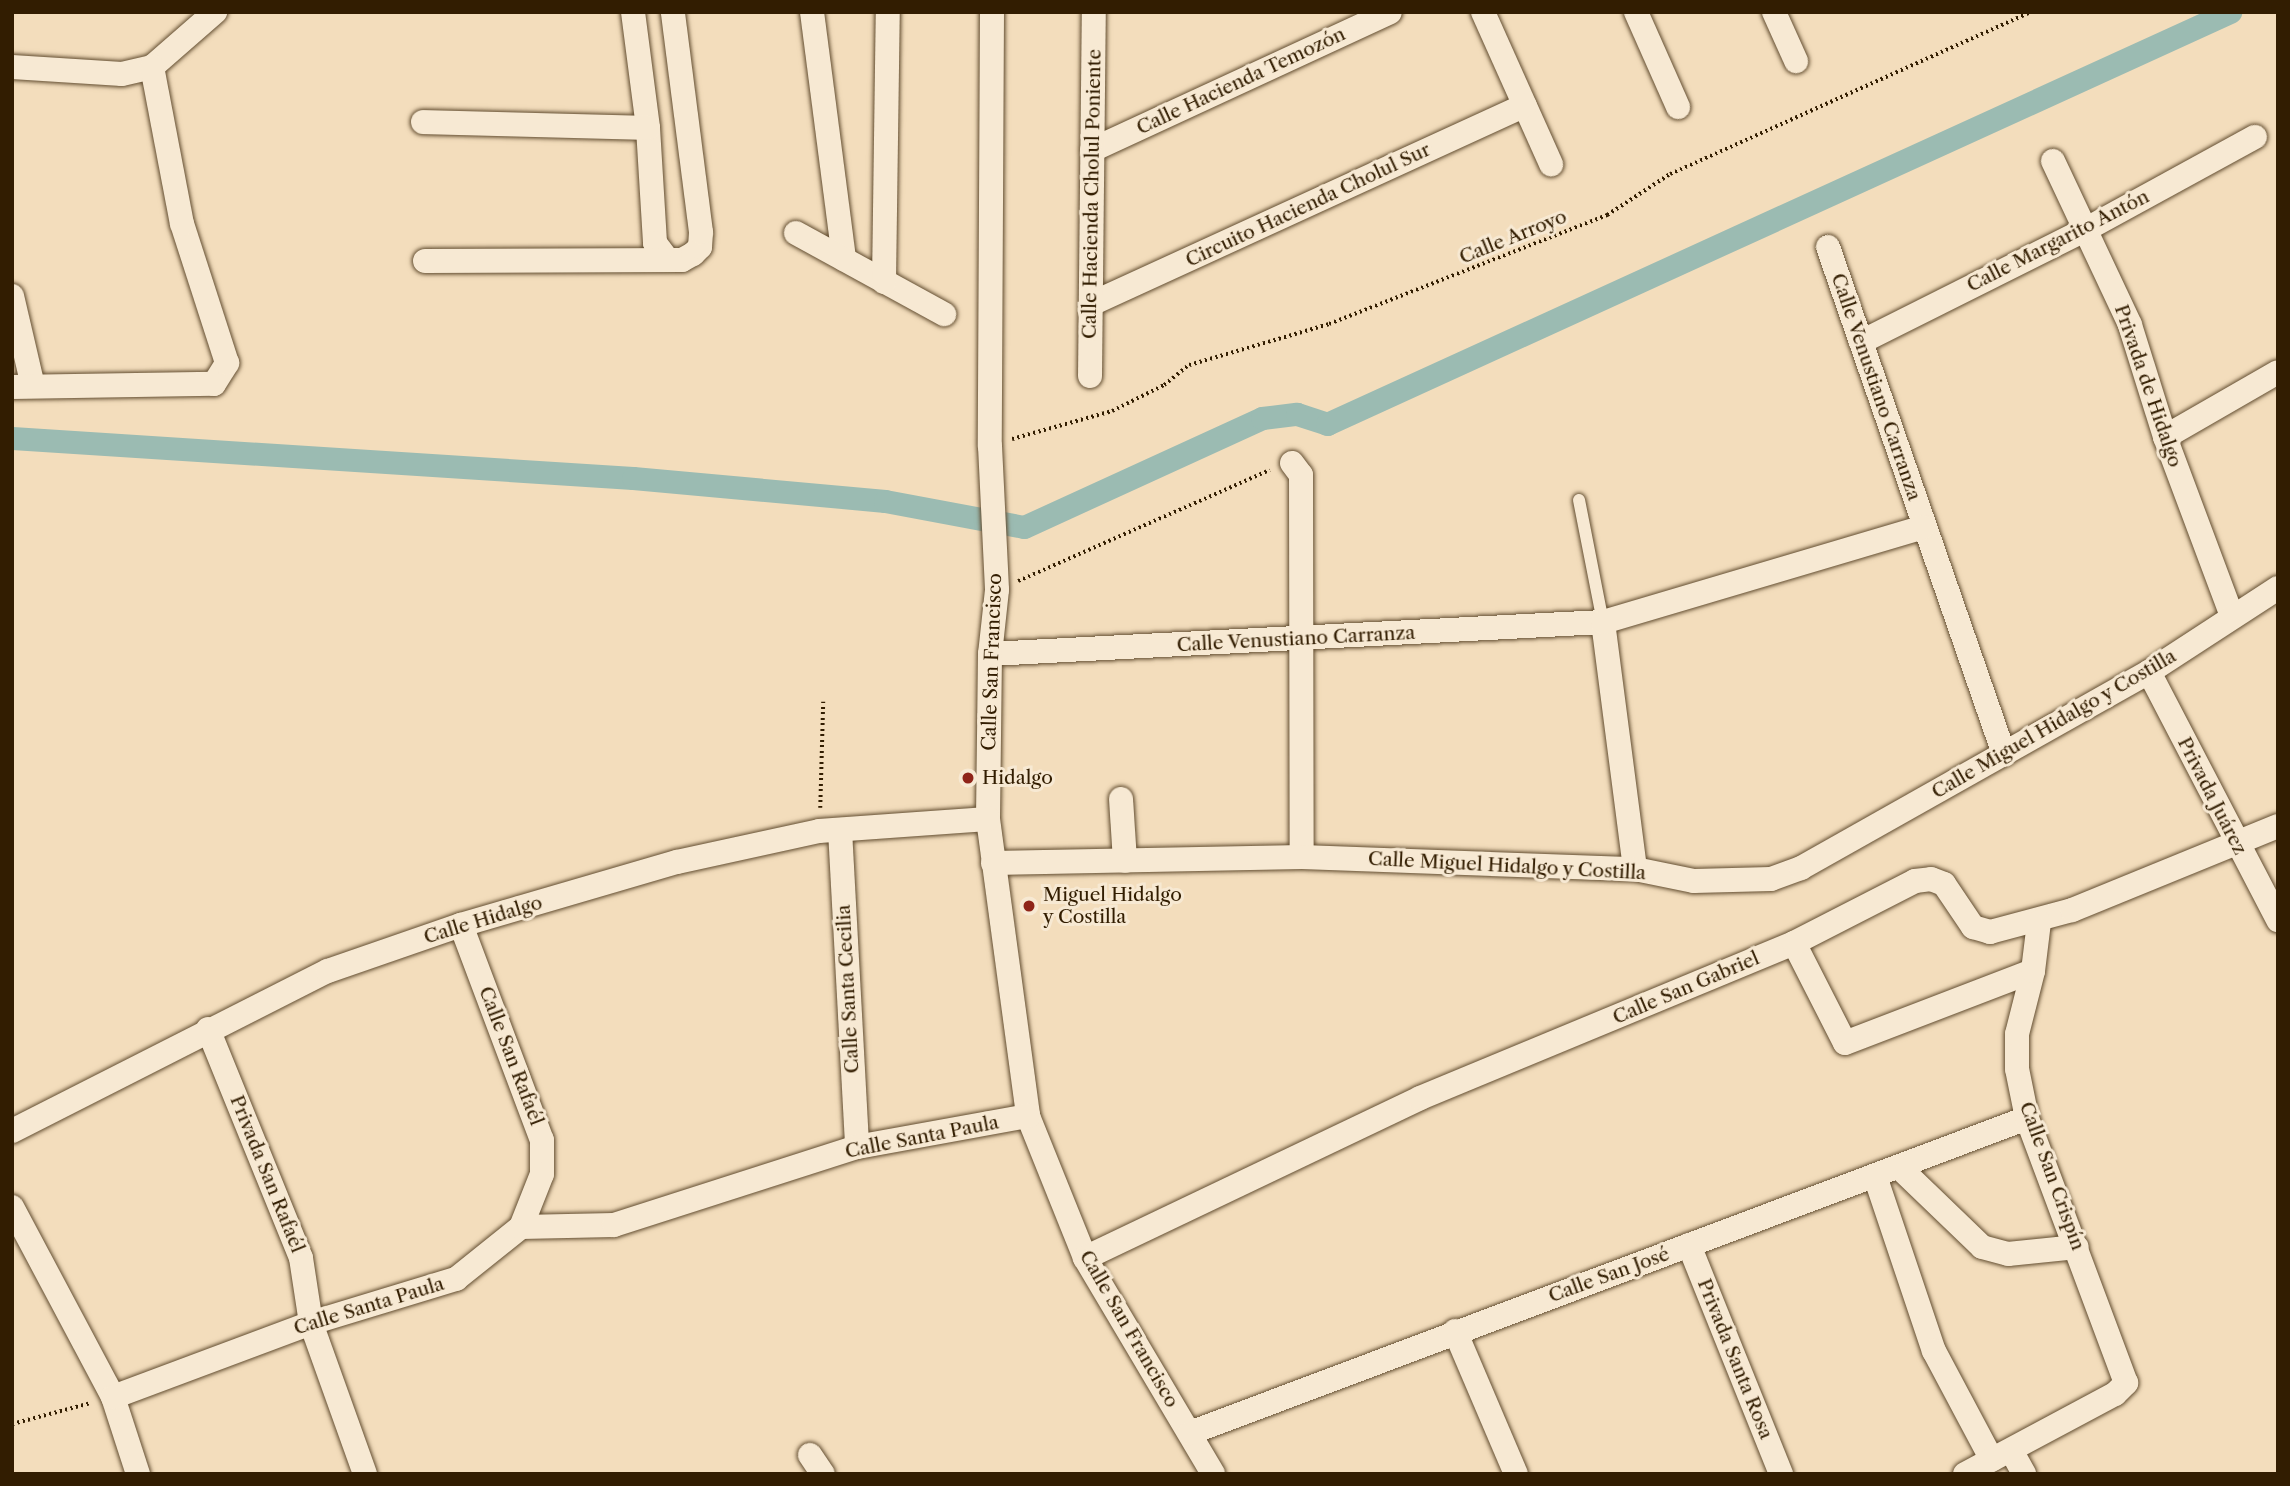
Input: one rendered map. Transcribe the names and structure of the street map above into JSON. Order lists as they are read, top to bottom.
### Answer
{
  "streets": {
    "street": [
      "Calle Hacienda Temozón",
      "Calle Hacienda Cholul Poniente",
      "Circuito Hacienda Cholul Sur",
      "Calle Margarito Antón",
      "Privada de Hidalgo",
      "Calle Venustiano Carranza",
      "Calle San Francisco",
      "Calle Miguel Hidalgo y Costilla",
      "Privada Juárez",
      "Calle Hidalgo",
      "Calle San Gabriel",
      "Calle Santa Cecilia",
      "Calle San Rafaél",
      "Calle Santa Paula",
      "Privada San Rafaél",
      "Calle San Crispín",
      "Calle San José",
      "Privada Santa Rosa"
    ],
    "path": ["Calle Arroyo"]
  },
  "crossings": [
    ["Calle Hacienda Temozón", "Calle Hacienda Cholul Poniente"],
    ["Calle Hacienda Cholul Poniente", "Circuito Hacienda Cholul Sur"],
    ["Calle Arroyo", "Calle San Francisco"],
    ["Calle Margarito Antón", "Privada de Hidalgo"],
    ["Calle Margarito Antón", "Calle Venustiano Carranza"],
    ["Privada de Hidalgo", "Calle Miguel Hidalgo y Costilla"],
    ["Calle Venustiano Carranza", "Calle San Francisco"],
    ["Calle Venustiano Carranza", "Calle Miguel Hidalgo y Costilla"],
    ["Calle San Francisco", "Calle Miguel Hidalgo y Costilla"],
    ["Calle San Francisco", "Calle Hidalgo"],
    ["Calle San Francisco", "Calle San Gabriel"],
    ["Calle San Francisco", "Calle Santa Paula"],
    ["Calle San Francisco", "Calle San José"],
    ["Calle Miguel Hidalgo y Costilla", "Privada Juárez"],
    ["Privada Juárez", "Calle San Gabriel"],
    ["Calle Hidalgo", "Calle Santa Cecilia"],
    ["Calle Hidalgo", "Calle San Rafaél"],
    ["Calle Hidalgo", "Privada San Rafaél"],
    ["Calle San Gabriel", "Calle San Crispín"],
    ["Calle Santa Cecilia", "Calle Santa Paula"],
    ["Calle San Rafaél", "Calle Santa Paula"],
    ["Calle Santa Paula", "Privada San Rafaél"],
    ["Calle San Crispín", "Calle San José"],
    ["Calle San José", "Privada Santa Rosa"]
  ],
  "places": ["Hidalgo", "Miguel Hidalgo y Costilla"]
}
